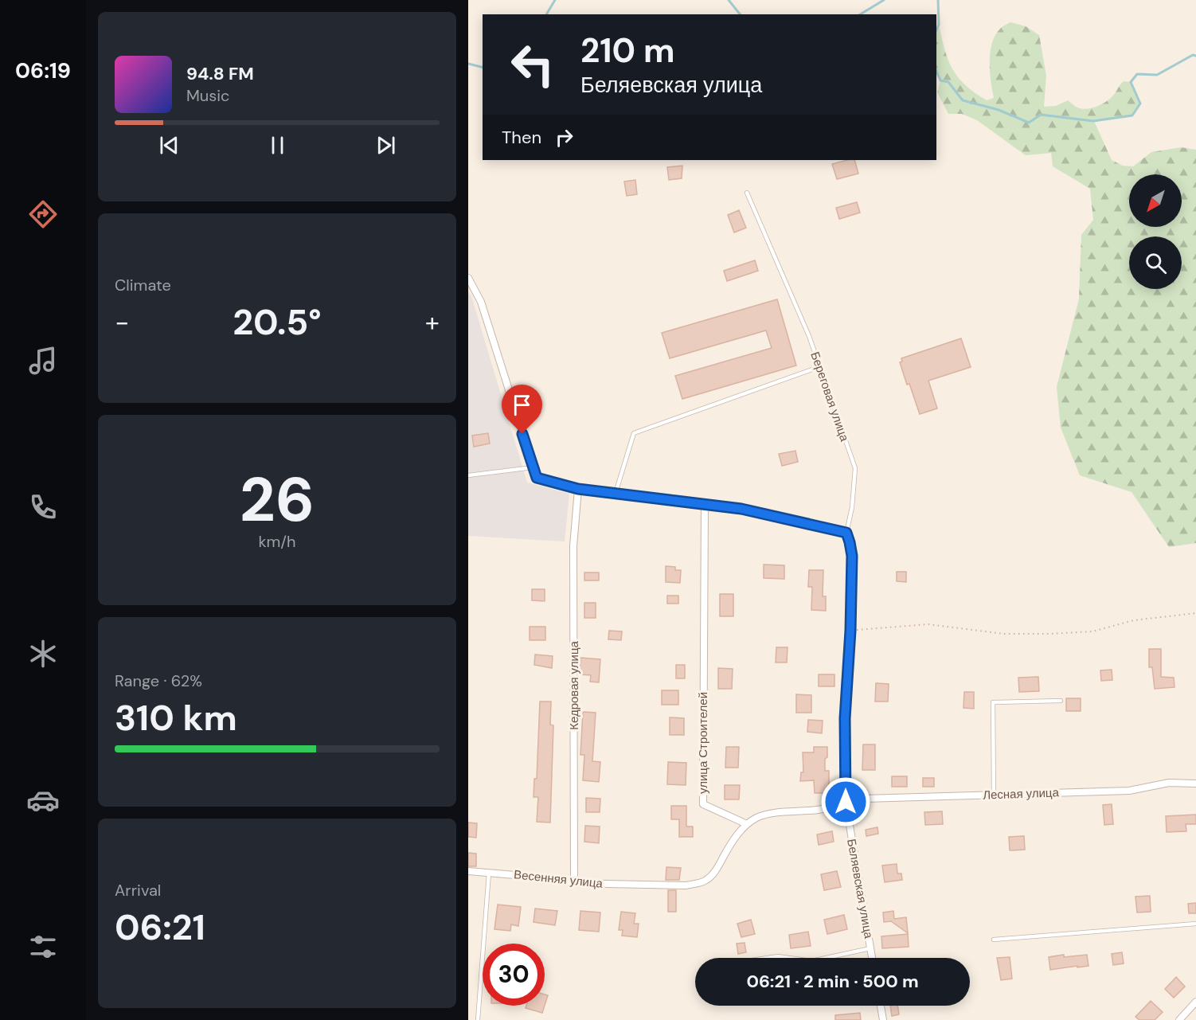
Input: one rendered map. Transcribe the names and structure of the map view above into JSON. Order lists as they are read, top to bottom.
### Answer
{
  "streets": {
    "street": [
      "Кедровая улица",
      "улица Строителей",
      "Лесная улица",
      "Весенняя улица",
      "Беляевская улица"
    ],
    "lane": ["Береговая улица"]
  },
  "crossings": [
    ["Кедровая улица", "Весенняя улица"],
    ["улица Строителей", "Лесная улица"],
    ["улица Строителей", "Весенняя улица"],
    ["Лесная улица", "Весенняя улица"],
    ["Лесная улица", "Беляевская улица"]
  ],
  "north": "bottom left",
  "page": {
    "tabs": "06:19",
    "turn": ["210 m", "Беляевская улица"],
    "song": ["94.8 FM", "Music"],
    "then": "Then",
    "tile": [
      "Climate",
      ["26", "km/h"],
      ["Range · 62%", "310 km"],
      ["Arrival", "06:21"]
    ],
    "heat": ["−", "20.5°", "+"],
    "limit": "30",
    "trip": "06:21 · 2 min · 500 m"
  }
}
